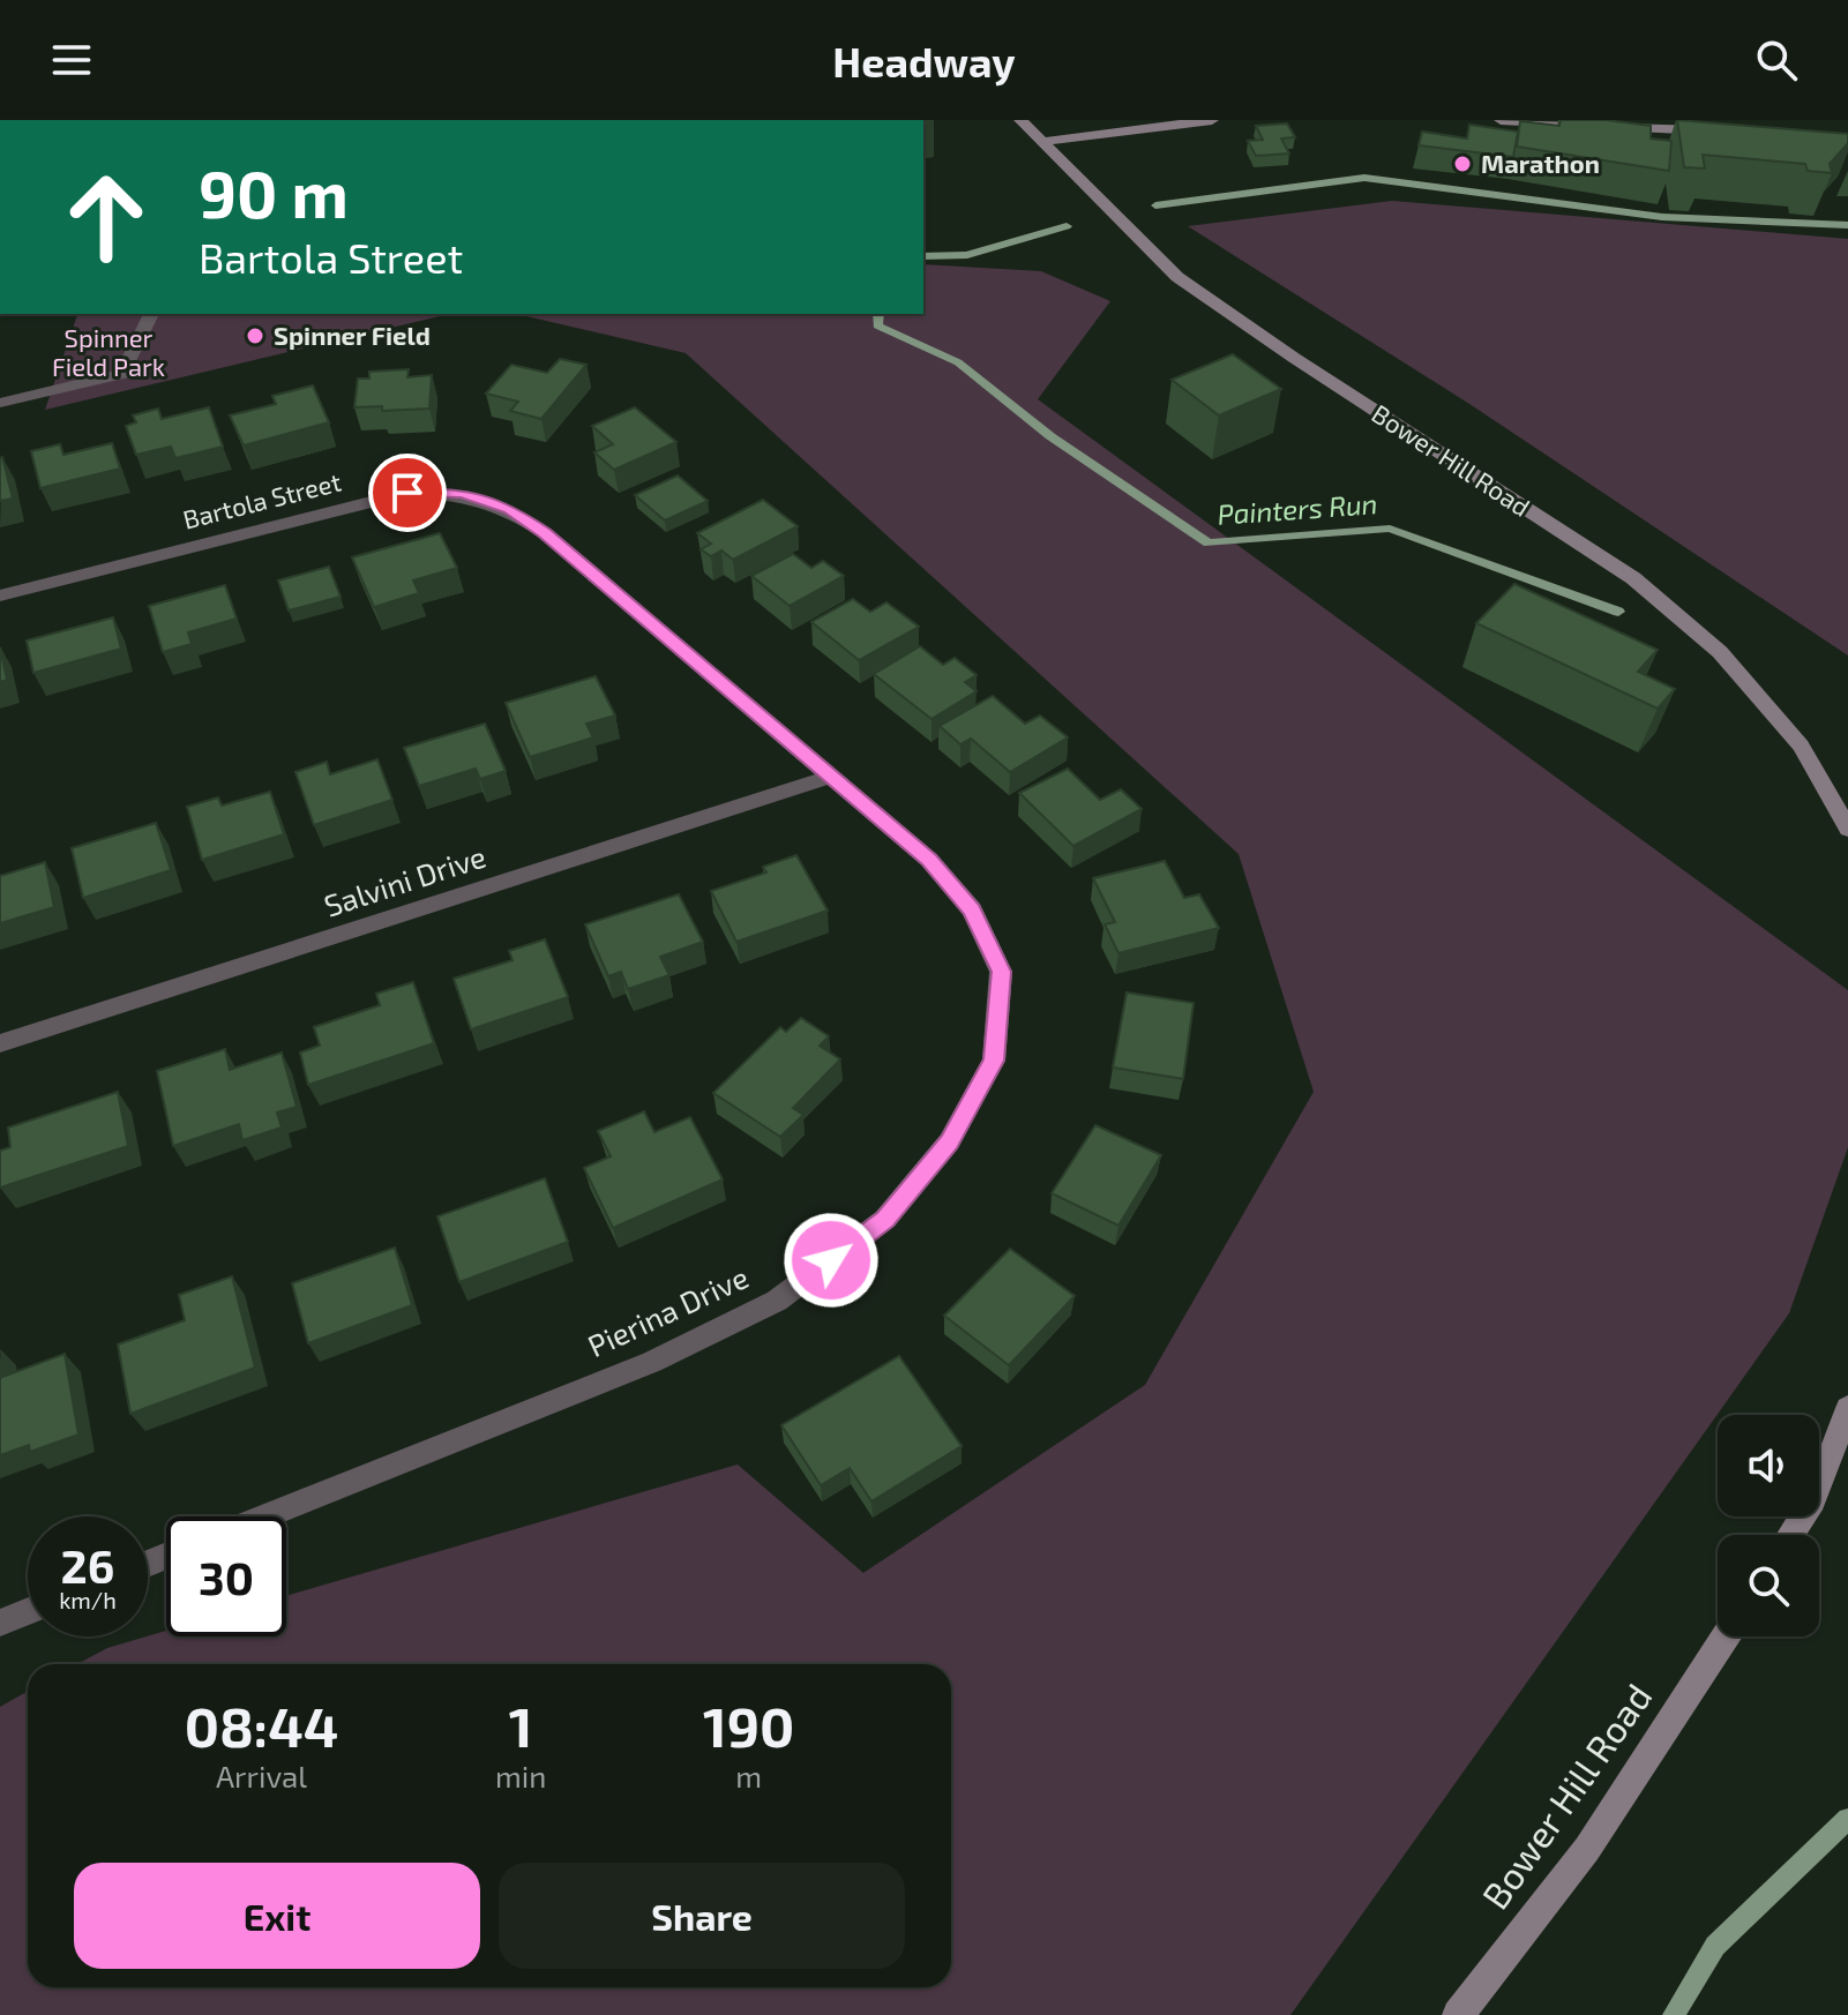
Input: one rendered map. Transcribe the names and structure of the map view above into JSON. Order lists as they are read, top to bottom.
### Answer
{
  "streets": {
    "main road": ["Bower Hill Road"],
    "street": ["Bartola Street", "Salvini Drive", "Pierina Drive"]
  },
  "crossings": [
    ["Bartola Street", "Salvini Drive"],
    ["Bartola Street", "Pierina Drive"],
    ["Salvini Drive", "Pierina Drive"]
  ],
  "water": ["Painters Run"],
  "parks": ["Spinner Field Park"],
  "places": ["Marathon", "Spinner Field"],
  "page": {
    "header": "Headway",
    "turn": ["90 m", "Bartola Street"],
    "speed": "26 km/h",
    "limit": "30",
    "eta": [
      "08:44",
      "Arrival",
      "1",
      "min",
      "190",
      "m"
    ],
    "buttons": ["Exit", "Share"]
  }
}
